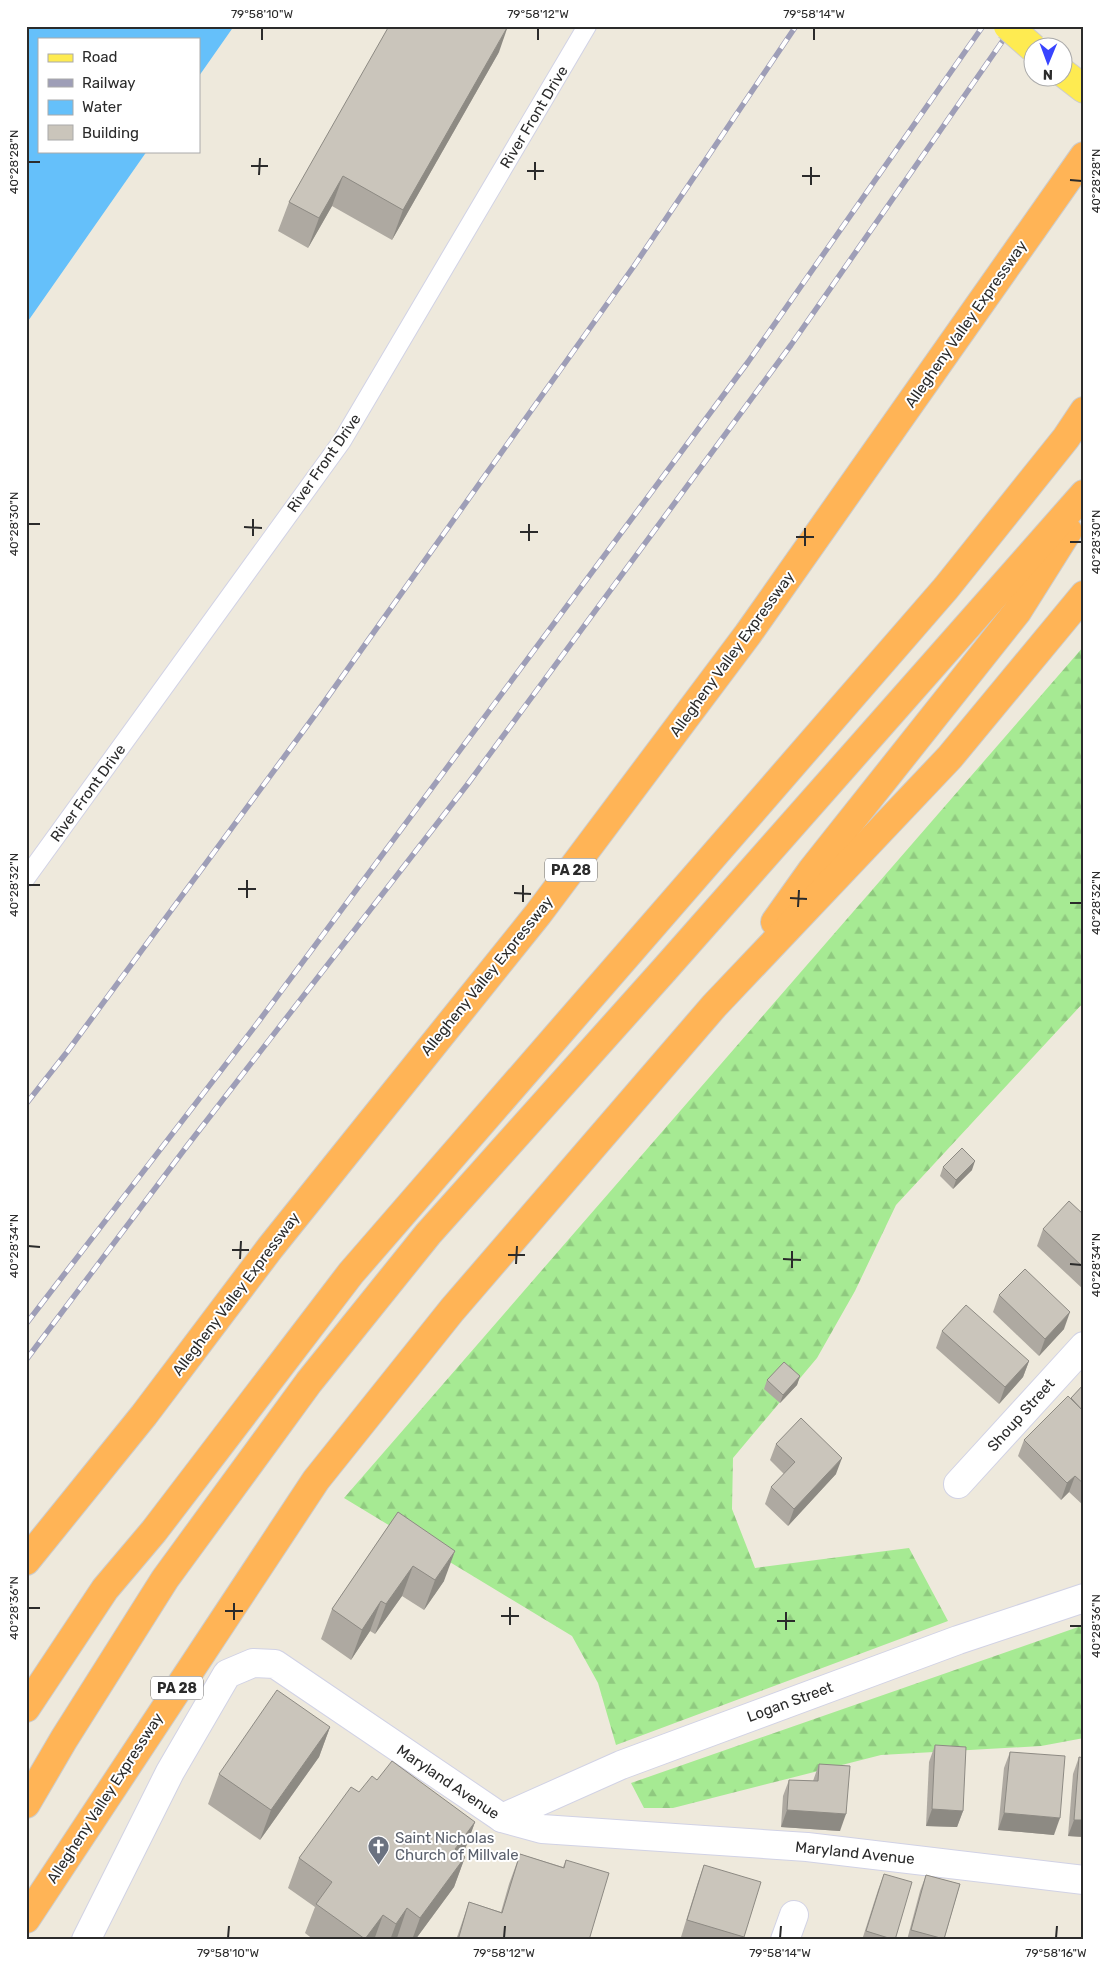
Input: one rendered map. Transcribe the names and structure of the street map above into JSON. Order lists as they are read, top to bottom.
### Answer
{
  "streets": {
    "highway": ["Allegheny Valley Expressway", "PA 28"],
    "street": ["Shoup Street", "Logan Street", "Maryland Avenue"],
    "lane": ["River Front Drive"]
  },
  "crossings": [
    ["Logan Street", "Maryland Avenue"]
  ],
  "places": {
    "church": ["Saint Nicholas Church of Millvale"]
  },
  "legend": [
    "Road",
    "Railway",
    "Water",
    "Building"
  ],
  "north": "bottom",
  "coordinates": [
    "79°58'10\"W",
    "79°58'12\"W",
    "79°58'14\"W",
    "40°28'28\"N",
    "40°28'30\"N",
    "40°28'32\"N",
    "40°28'34\"N",
    "40°28'36\"N",
    "79°58'16\"W"
  ]
}
